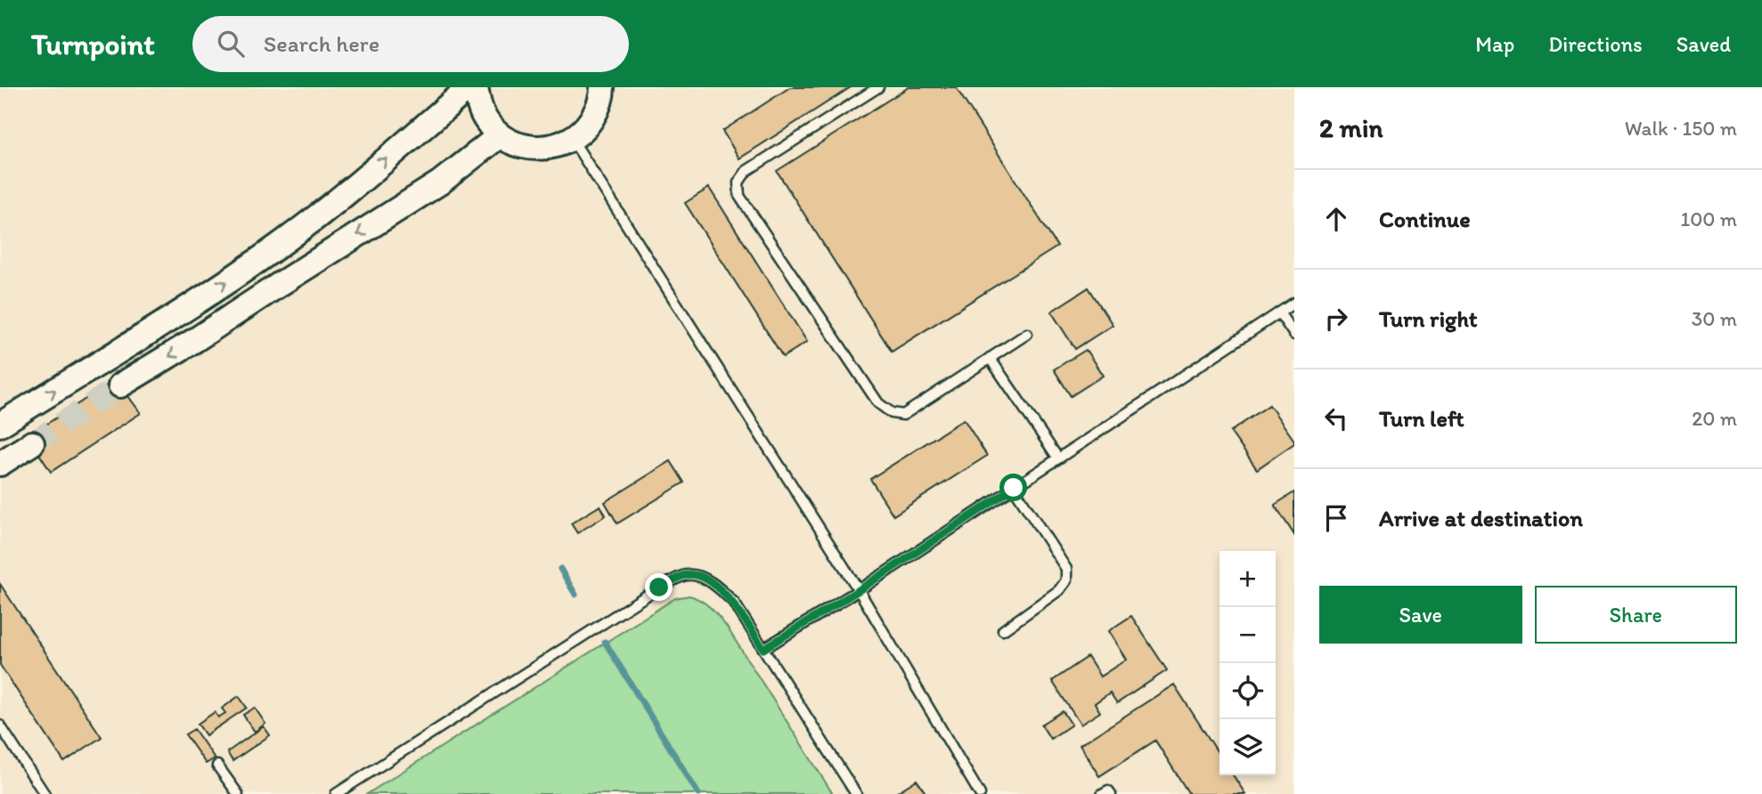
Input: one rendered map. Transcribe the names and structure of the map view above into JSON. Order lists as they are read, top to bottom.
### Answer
{
  "page": {
    "header": "Turnpoint",
    "search": "Search here",
    "nav": ["Map", "Directions", "Saved"],
    "heading": ["2 min", "Walk · 150 m"],
    "list": [
      ["Continue", "100 m"],
      ["Turn right", "30 m"],
      ["Turn left", "20 m"],
      "Arrive at destination"
    ],
    "map_buttons": ["+", "−"],
    "buttons": ["Save", "Share"]
  }
}
